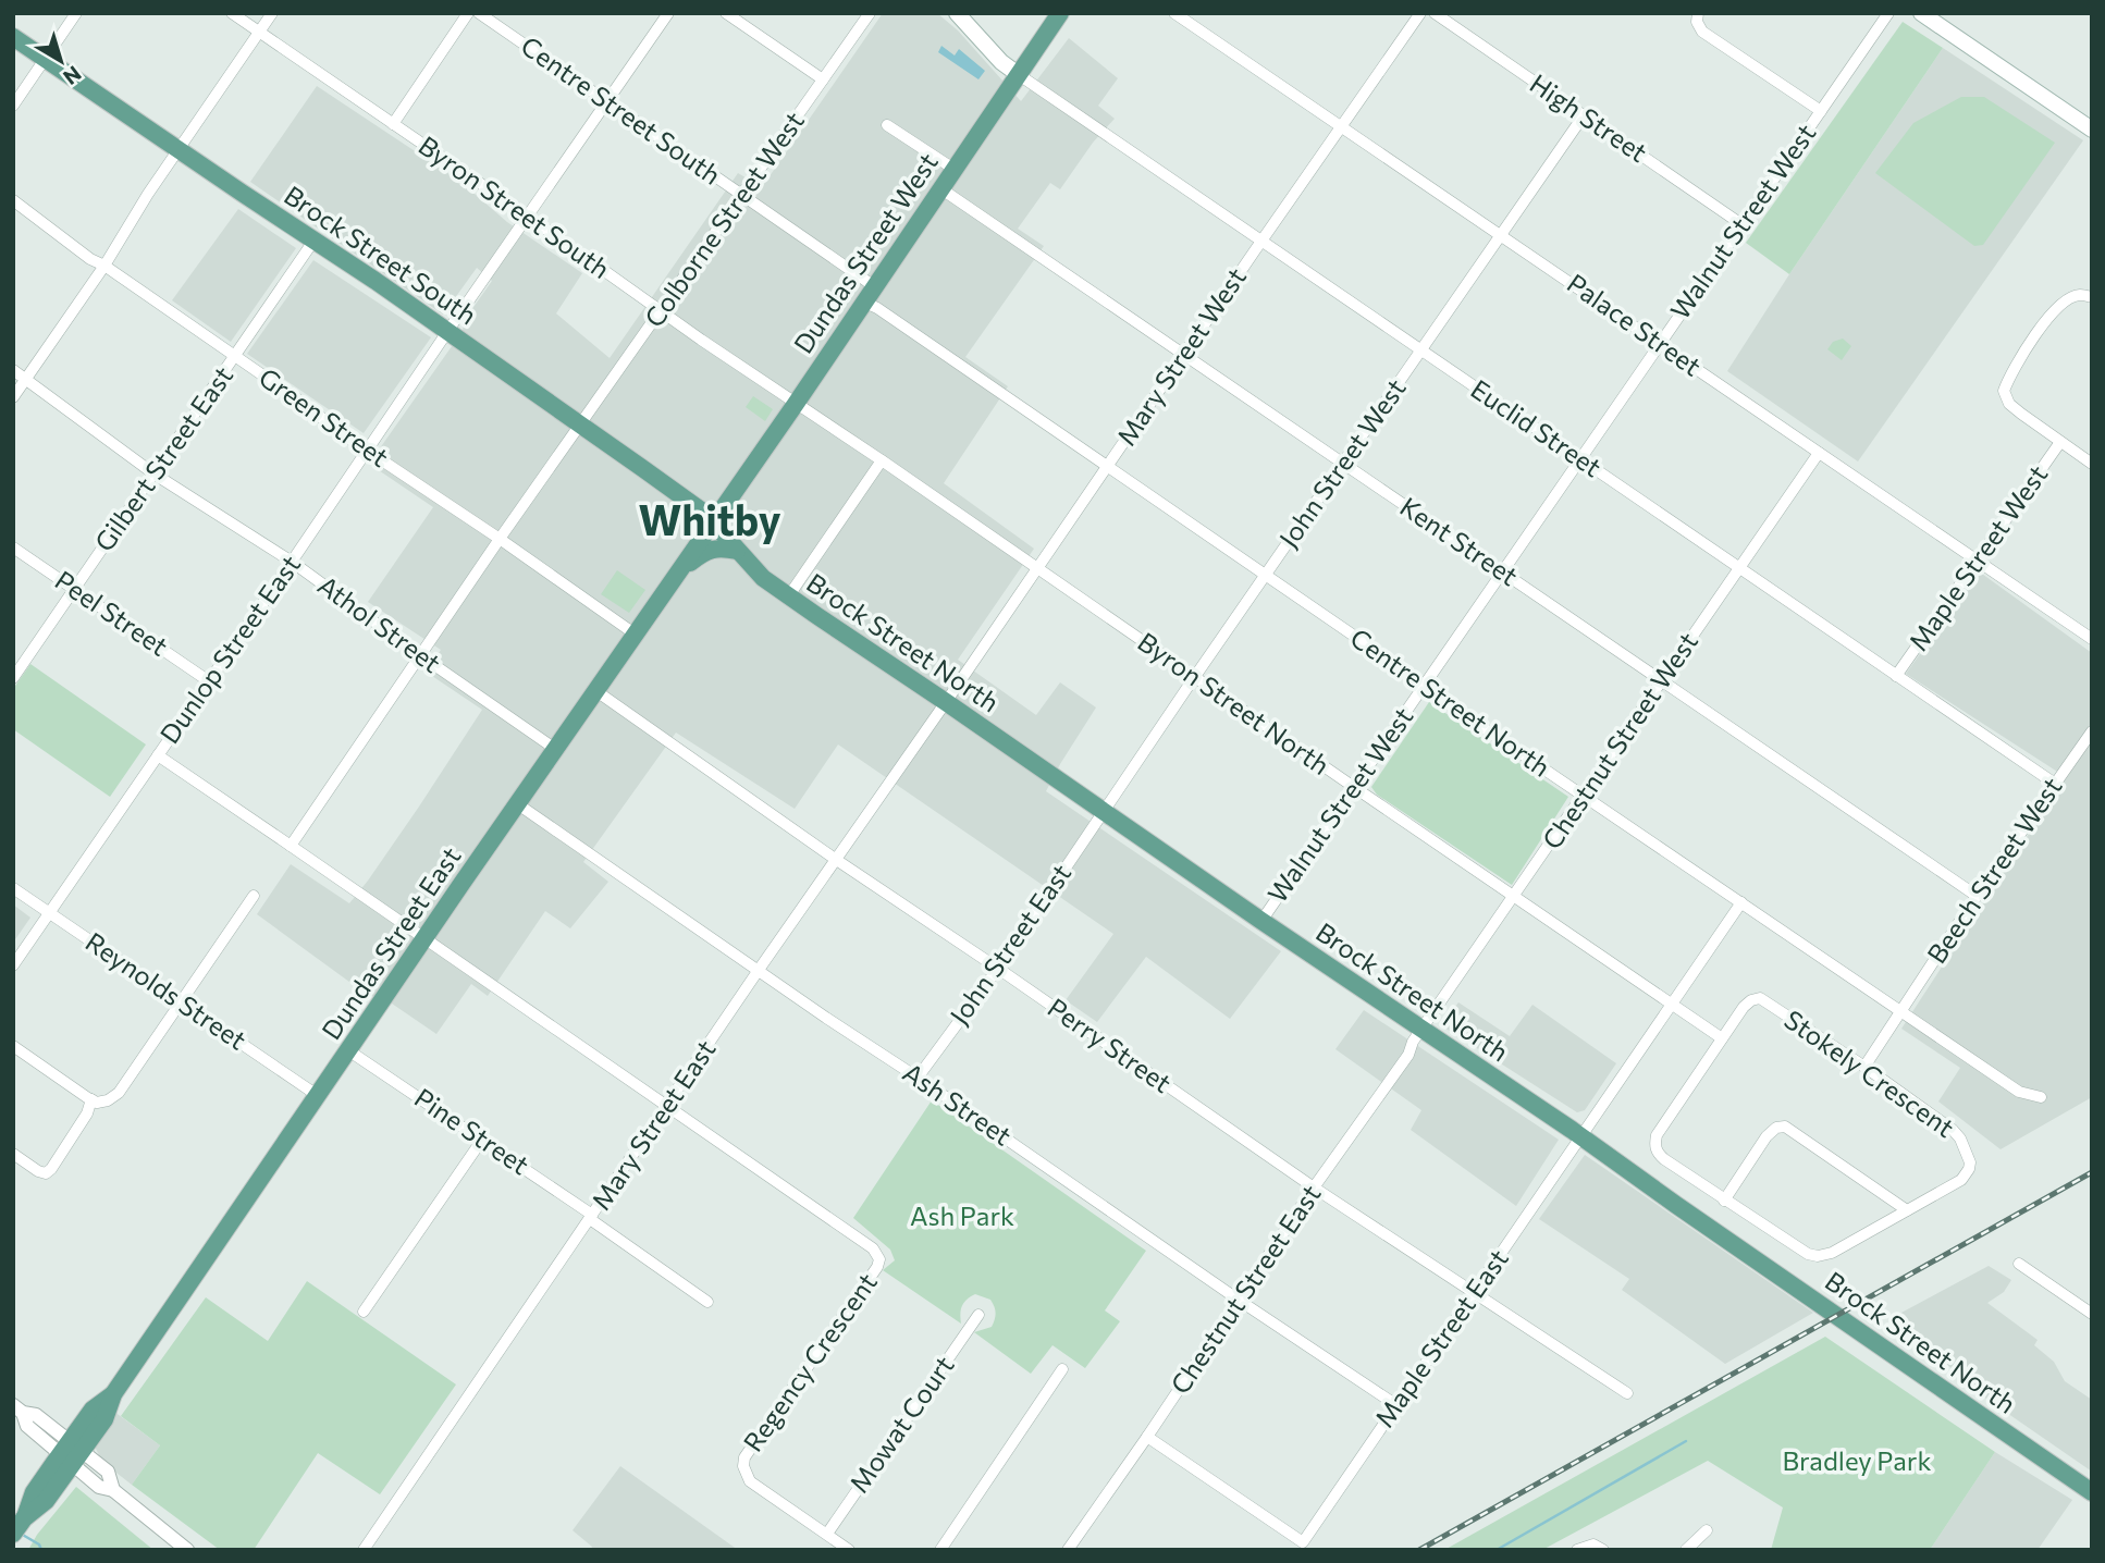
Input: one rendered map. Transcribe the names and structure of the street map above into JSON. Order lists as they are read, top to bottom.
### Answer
{
  "streets": {
    "main road": [
      "Dundas Street West",
      "Brock Street South",
      "Brock Street North",
      "Dundas Street East"
    ],
    "street": [
      "Centre Street South",
      "High Street",
      "Byron Street South",
      "Colborne Street West",
      "Walnut Street West",
      "Palace Street",
      "Mary Street West",
      "Green Street",
      "Euclid Street",
      "Gilbert Street East",
      "John Street West",
      "Kent Street",
      "Maple Street West",
      "Peel Street",
      "Athol Street",
      "Dunlop Street East",
      "Centre Street North",
      "Byron Street North",
      "Chestnut Street West",
      "Beech Street West",
      "John Street East",
      "Reynolds Street",
      "Perry Street",
      "Stokely Crescent",
      "Ash Street",
      "Mary Street East",
      "Pine Street",
      "Chestnut Street East",
      "Maple Street East",
      "Regency Crescent",
      "Mowat Court"
    ]
  },
  "crossings": [
    ["Centre Street South", "Colborne Street West"],
    ["Centre Street South", "Dundas Street West"],
    ["Centre Street South", "Dunlop Street East"],
    ["High Street", "Walnut Street West"],
    ["High Street", "John Street West"],
    ["Byron Street South", "Colborne Street West"],
    ["Byron Street South", "Dundas Street West"],
    ["Byron Street South", "Dunlop Street East"],
    ["Byron Street South", "Byron Street North"],
    ["Colborne Street West", "Brock Street South"],
    ["Colborne Street West", "Green Street"],
    ["Colborne Street West", "Athol Street"],
    ["Walnut Street West", "Palace Street"],
    ["Walnut Street West", "Euclid Street"],
    ["Walnut Street West", "Kent Street"],
    ["Walnut Street West", "Brock Street North"],
    ["Walnut Street West", "Centre Street North"],
    ["Walnut Street West", "Byron Street North"],
    ["Dundas Street West", "Brock Street South"],
    ["Dundas Street West", "Euclid Street"],
    ["Dundas Street West", "Kent Street"],
    ["Dundas Street West", "Brock Street North"],
    ["Dundas Street West", "Centre Street North"],
    ["Dundas Street West", "Byron Street North"],
    ["Dundas Street West", "Dundas Street East"],
    ["Brock Street South", "Gilbert Street East"],
    ["Brock Street South", "Brock Street North"],
    ["Brock Street South", "Dunlop Street East"],
    ["Brock Street South", "Dundas Street East"],
    ["Palace Street", "Mary Street West"],
    ["Palace Street", "John Street West"],
    ["Palace Street", "Maple Street West"],
    ["Palace Street", "Chestnut Street West"],
    ["Mary Street West", "Euclid Street"],
    ["Mary Street West", "Kent Street"],
    ["Mary Street West", "Brock Street North"],
    ["Mary Street West", "Centre Street North"],
    ["Mary Street West", "Byron Street North"],
    ["Mary Street West", "Mary Street East"],
    ["Green Street", "Gilbert Street East"],
    ["Green Street", "Dunlop Street East"],
    ["Green Street", "Dundas Street East"],
    ["Euclid Street", "John Street West"],
    ["Euclid Street", "Maple Street West"],
    ["Euclid Street", "Chestnut Street West"],
    ["Euclid Street", "Beech Street West"],
    ["Gilbert Street East", "Peel Street"],
    ["Gilbert Street East", "Athol Street"],
    ["John Street West", "Kent Street"],
    ["John Street West", "Brock Street North"],
    ["John Street West", "Centre Street North"],
    ["John Street West", "Byron Street North"],
    ["John Street West", "John Street East"],
    ["Kent Street", "Chestnut Street West"],
    ["Kent Street", "Beech Street West"],
    ["Peel Street", "Dunlop Street East"],
    ["Athol Street", "Dunlop Street East"],
    ["Athol Street", "Dundas Street East"],
    ["Brock Street North", "Chestnut Street West"],
    ["Brock Street North", "Dundas Street East"],
    ["Brock Street North", "John Street East"],
    ["Brock Street North", "Mary Street East"],
    ["Brock Street North", "Chestnut Street East"],
    ["Brock Street North", "Maple Street East"],
    ["Dunlop Street East", "Reynolds Street"],
    ["Centre Street North", "Chestnut Street West"],
    ["Centre Street North", "Beech Street West"],
    ["Byron Street North", "Chestnut Street West"],
    ["Byron Street North", "Stokely Crescent"],
    ["Chestnut Street West", "Chestnut Street East"],
    ["Beech Street West", "Stokely Crescent"],
    ["Dundas Street East", "Reynolds Street"],
    ["Dundas Street East", "Perry Street"],
    ["Dundas Street East", "Ash Street"],
    ["Dundas Street East", "Pine Street"],
    ["John Street East", "Perry Street"],
    ["John Street East", "Ash Street"],
    ["Perry Street", "Mary Street East"],
    ["Perry Street", "Chestnut Street East"],
    ["Perry Street", "Maple Street East"],
    ["Ash Street", "Mary Street East"],
    ["Ash Street", "Chestnut Street East"],
    ["Ash Street", "Maple Street East"],
    ["Mary Street East", "Pine Street"],
    ["Mary Street East", "Regency Crescent"],
    ["Chestnut Street East", "Maple Street East"],
    ["Regency Crescent", "Mowat Court"]
  ],
  "districts": ["Whitby"],
  "parks": ["Ash Park", "Bradley Park"],
  "north": "bottom right"
}
